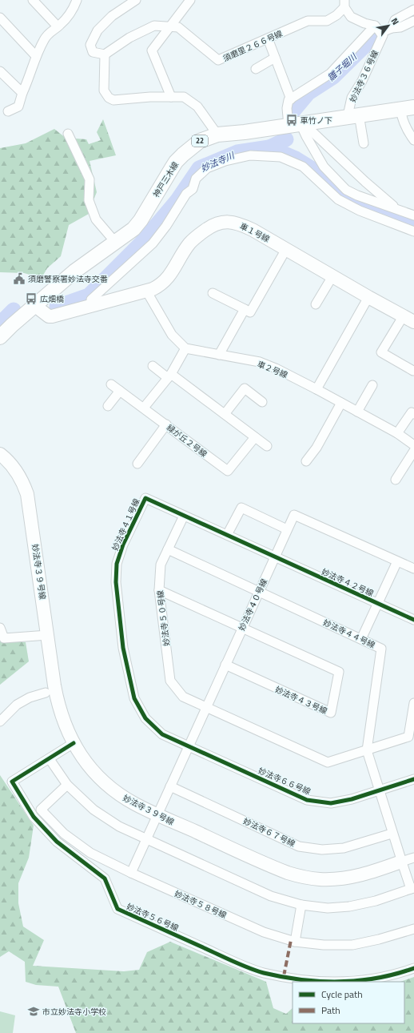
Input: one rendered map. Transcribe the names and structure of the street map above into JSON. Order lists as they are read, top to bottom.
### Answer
{
  "streets": {
    "main road": ["22", "神戸三木線"],
    "street": [
      "須磨里２６６号線",
      "妙法寺３６号線",
      "車１号線",
      "車２号線",
      "緑が丘２号線",
      "妙法寺４１号線",
      "妙法寺３９号線",
      "妙法寺４２号線",
      "妙法寺４０号線",
      "妙法寺５０号線",
      "妙法寺４４号線",
      "妙法寺４３号線",
      "妙法寺６６号線",
      "妙法寺６７号線",
      "妙法寺５８号線",
      "妙法寺５６号線"
    ]
  },
  "crossings": [
    ["妙法寺３６号線", "神戸三木線"],
    ["神戸三木線", "車１号線"],
    ["妙法寺４１号線", "妙法寺４２号線"],
    ["妙法寺４１号線", "妙法寺４０号線"],
    ["妙法寺４１号線", "妙法寺５０号線"],
    ["妙法寺４１号線", "妙法寺６６号線"],
    ["妙法寺３９号線", "妙法寺４０号線"],
    ["妙法寺３９号線", "妙法寺５６号線"],
    ["妙法寺４２号線", "妙法寺４０号線"],
    ["妙法寺４０号線", "妙法寺５０号線"],
    ["妙法寺４０号線", "妙法寺４４号線"],
    ["妙法寺４０号線", "妙法寺４３号線"],
    ["妙法寺４０号線", "妙法寺６６号線"],
    ["妙法寺４０号線", "妙法寺６７号線"],
    ["妙法寺４０号線", "妙法寺５８号線"],
    ["妙法寺５０号線", "妙法寺４４号線"]
  ],
  "water": ["雛子堀川", "妙法寺川"],
  "places": {
    "bus stop": ["車竹ノ下", "広畑橋"],
    "public building": ["須磨警察署妙法寺交番"],
    "school or university": ["市立妙法寺小学校"]
  },
  "legend": ["Cycle path", "Path"],
  "north": "top right"
}
